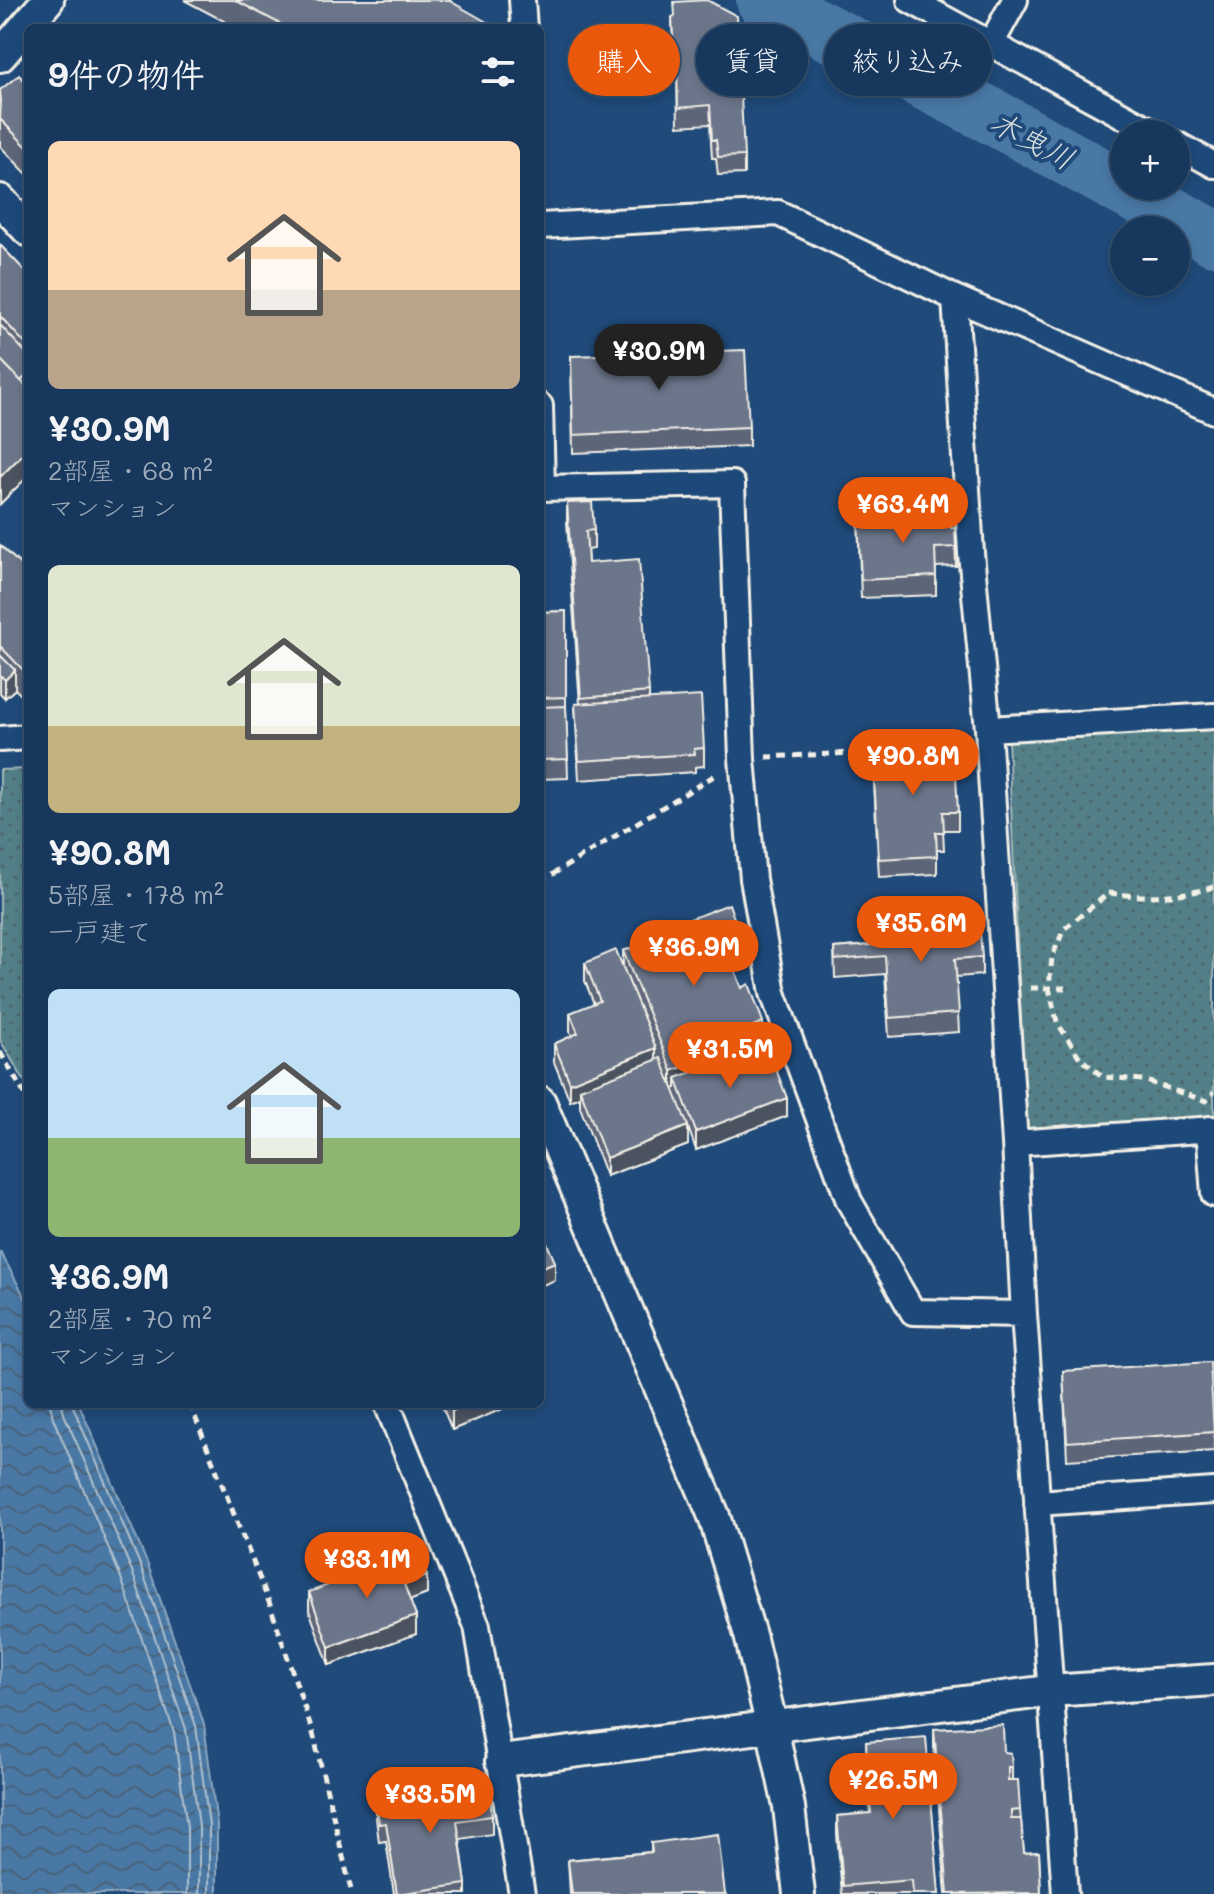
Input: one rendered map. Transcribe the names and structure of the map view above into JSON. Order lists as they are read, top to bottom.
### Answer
{
  "water": ["木曳川"],
  "page": {
    "chip": ["購入", "賃貸", "絞り込み"],
    "heading": "9件の物件",
    "map_buttons": ["+", "−"],
    "list": [
      {
        "name": "¥30.9M",
        "note": "2部屋 · 68 m² · マンション"
      },
      {
        "name": "¥90.8M",
        "note": "5部屋 · 178 m² · 一戸建て"
      },
      {
        "name": "¥36.9M",
        "note": "2部屋 · 70 m² · マンション"
      }
    ],
    "price": [
      "¥30.9M",
      "¥63.4M",
      "¥90.8M",
      "¥35.6M",
      "¥36.9M",
      "¥31.5M",
      "¥33.1M",
      "¥26.5M",
      "¥33.5M"
    ]
  }
}
